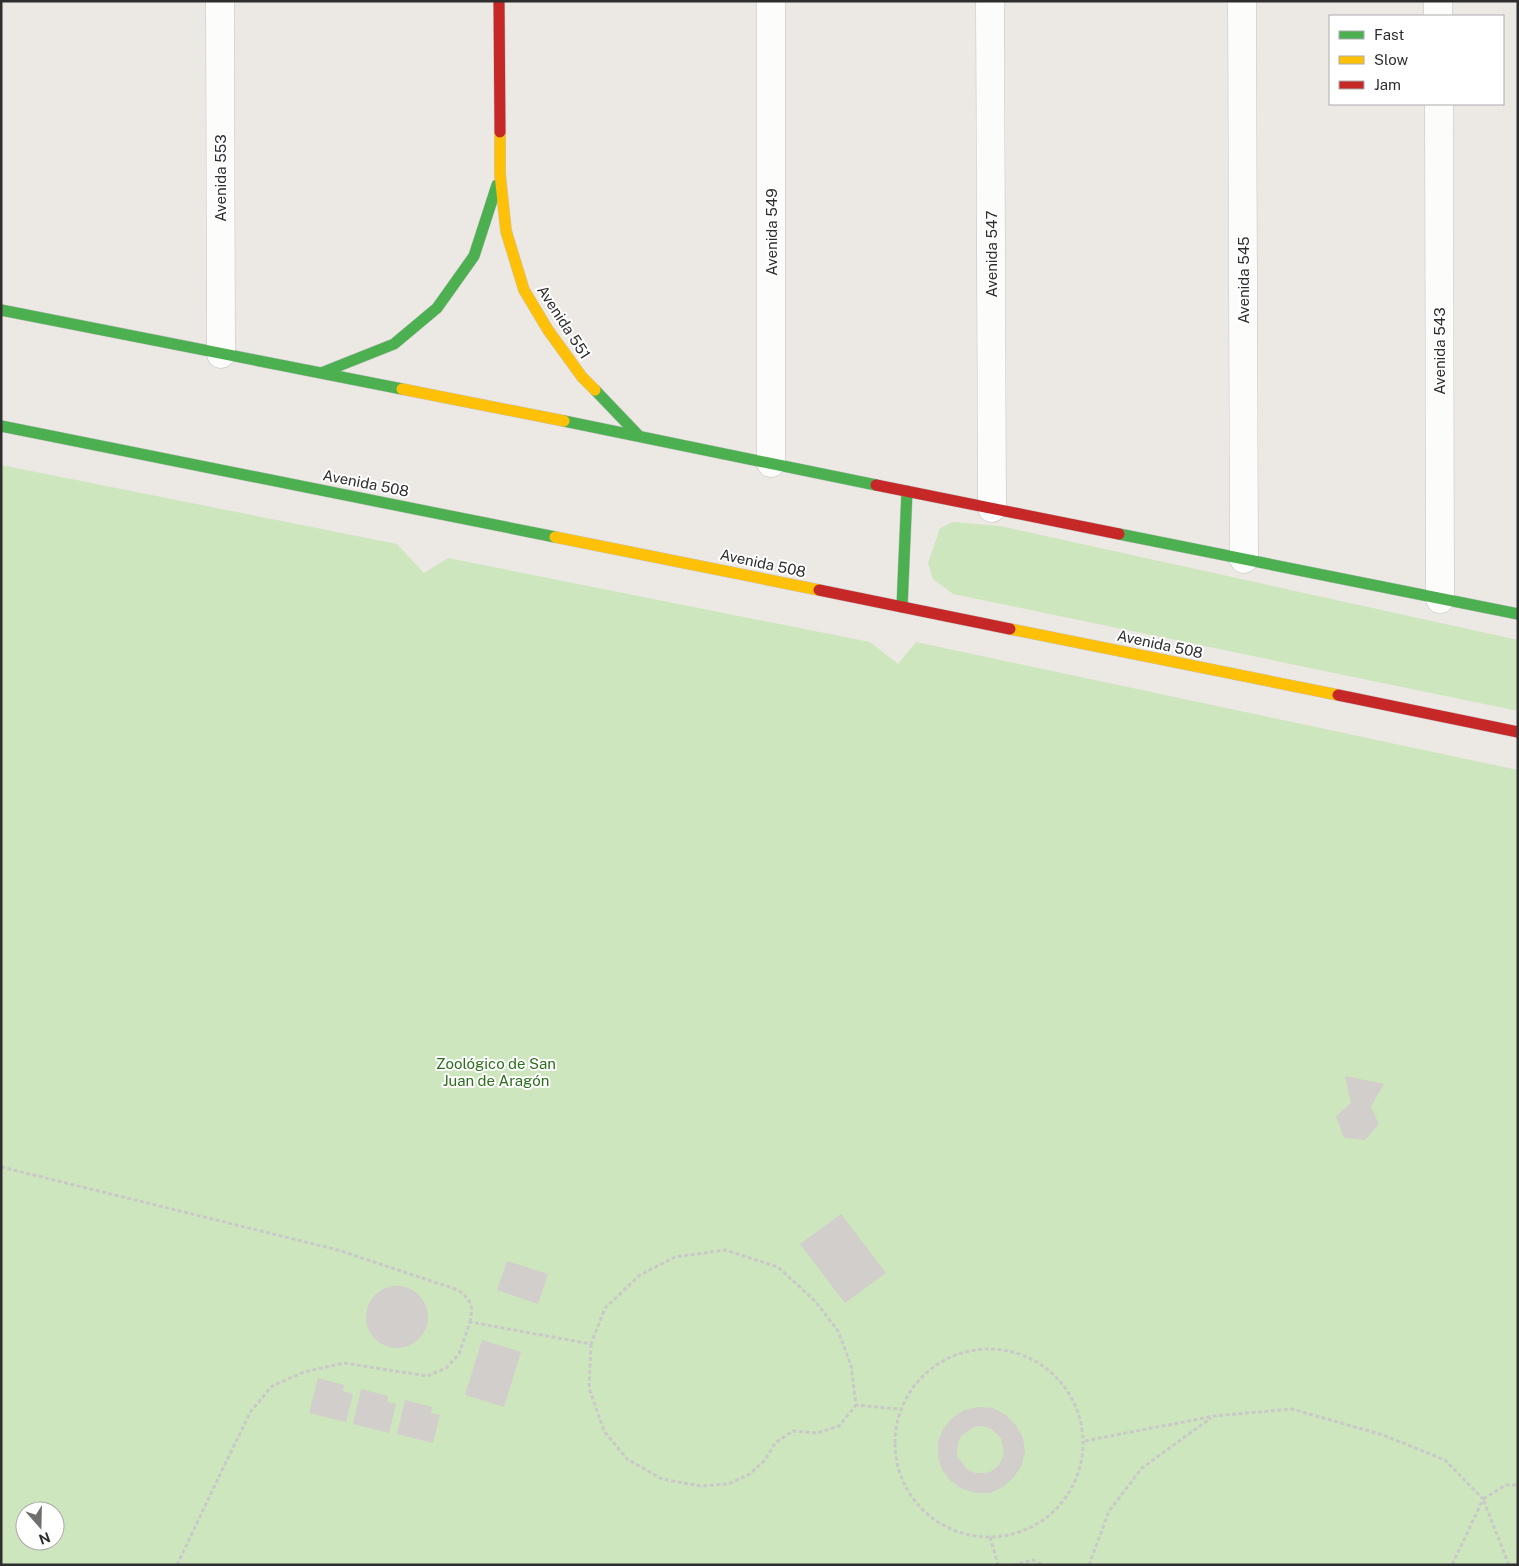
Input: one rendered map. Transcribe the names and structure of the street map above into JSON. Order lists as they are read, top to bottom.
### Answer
{
  "streets": {
    "street": [
      "Avenida 553",
      "Avenida 549",
      "Avenida 547",
      "Avenida 545",
      "Avenida 551",
      "Avenida 543",
      "Avenida 508"
    ]
  },
  "parks": ["Zoológico de San Juan de Aragón"],
  "legend": ["Fast", "Slow", "Jam"],
  "north": "bottom"
}
